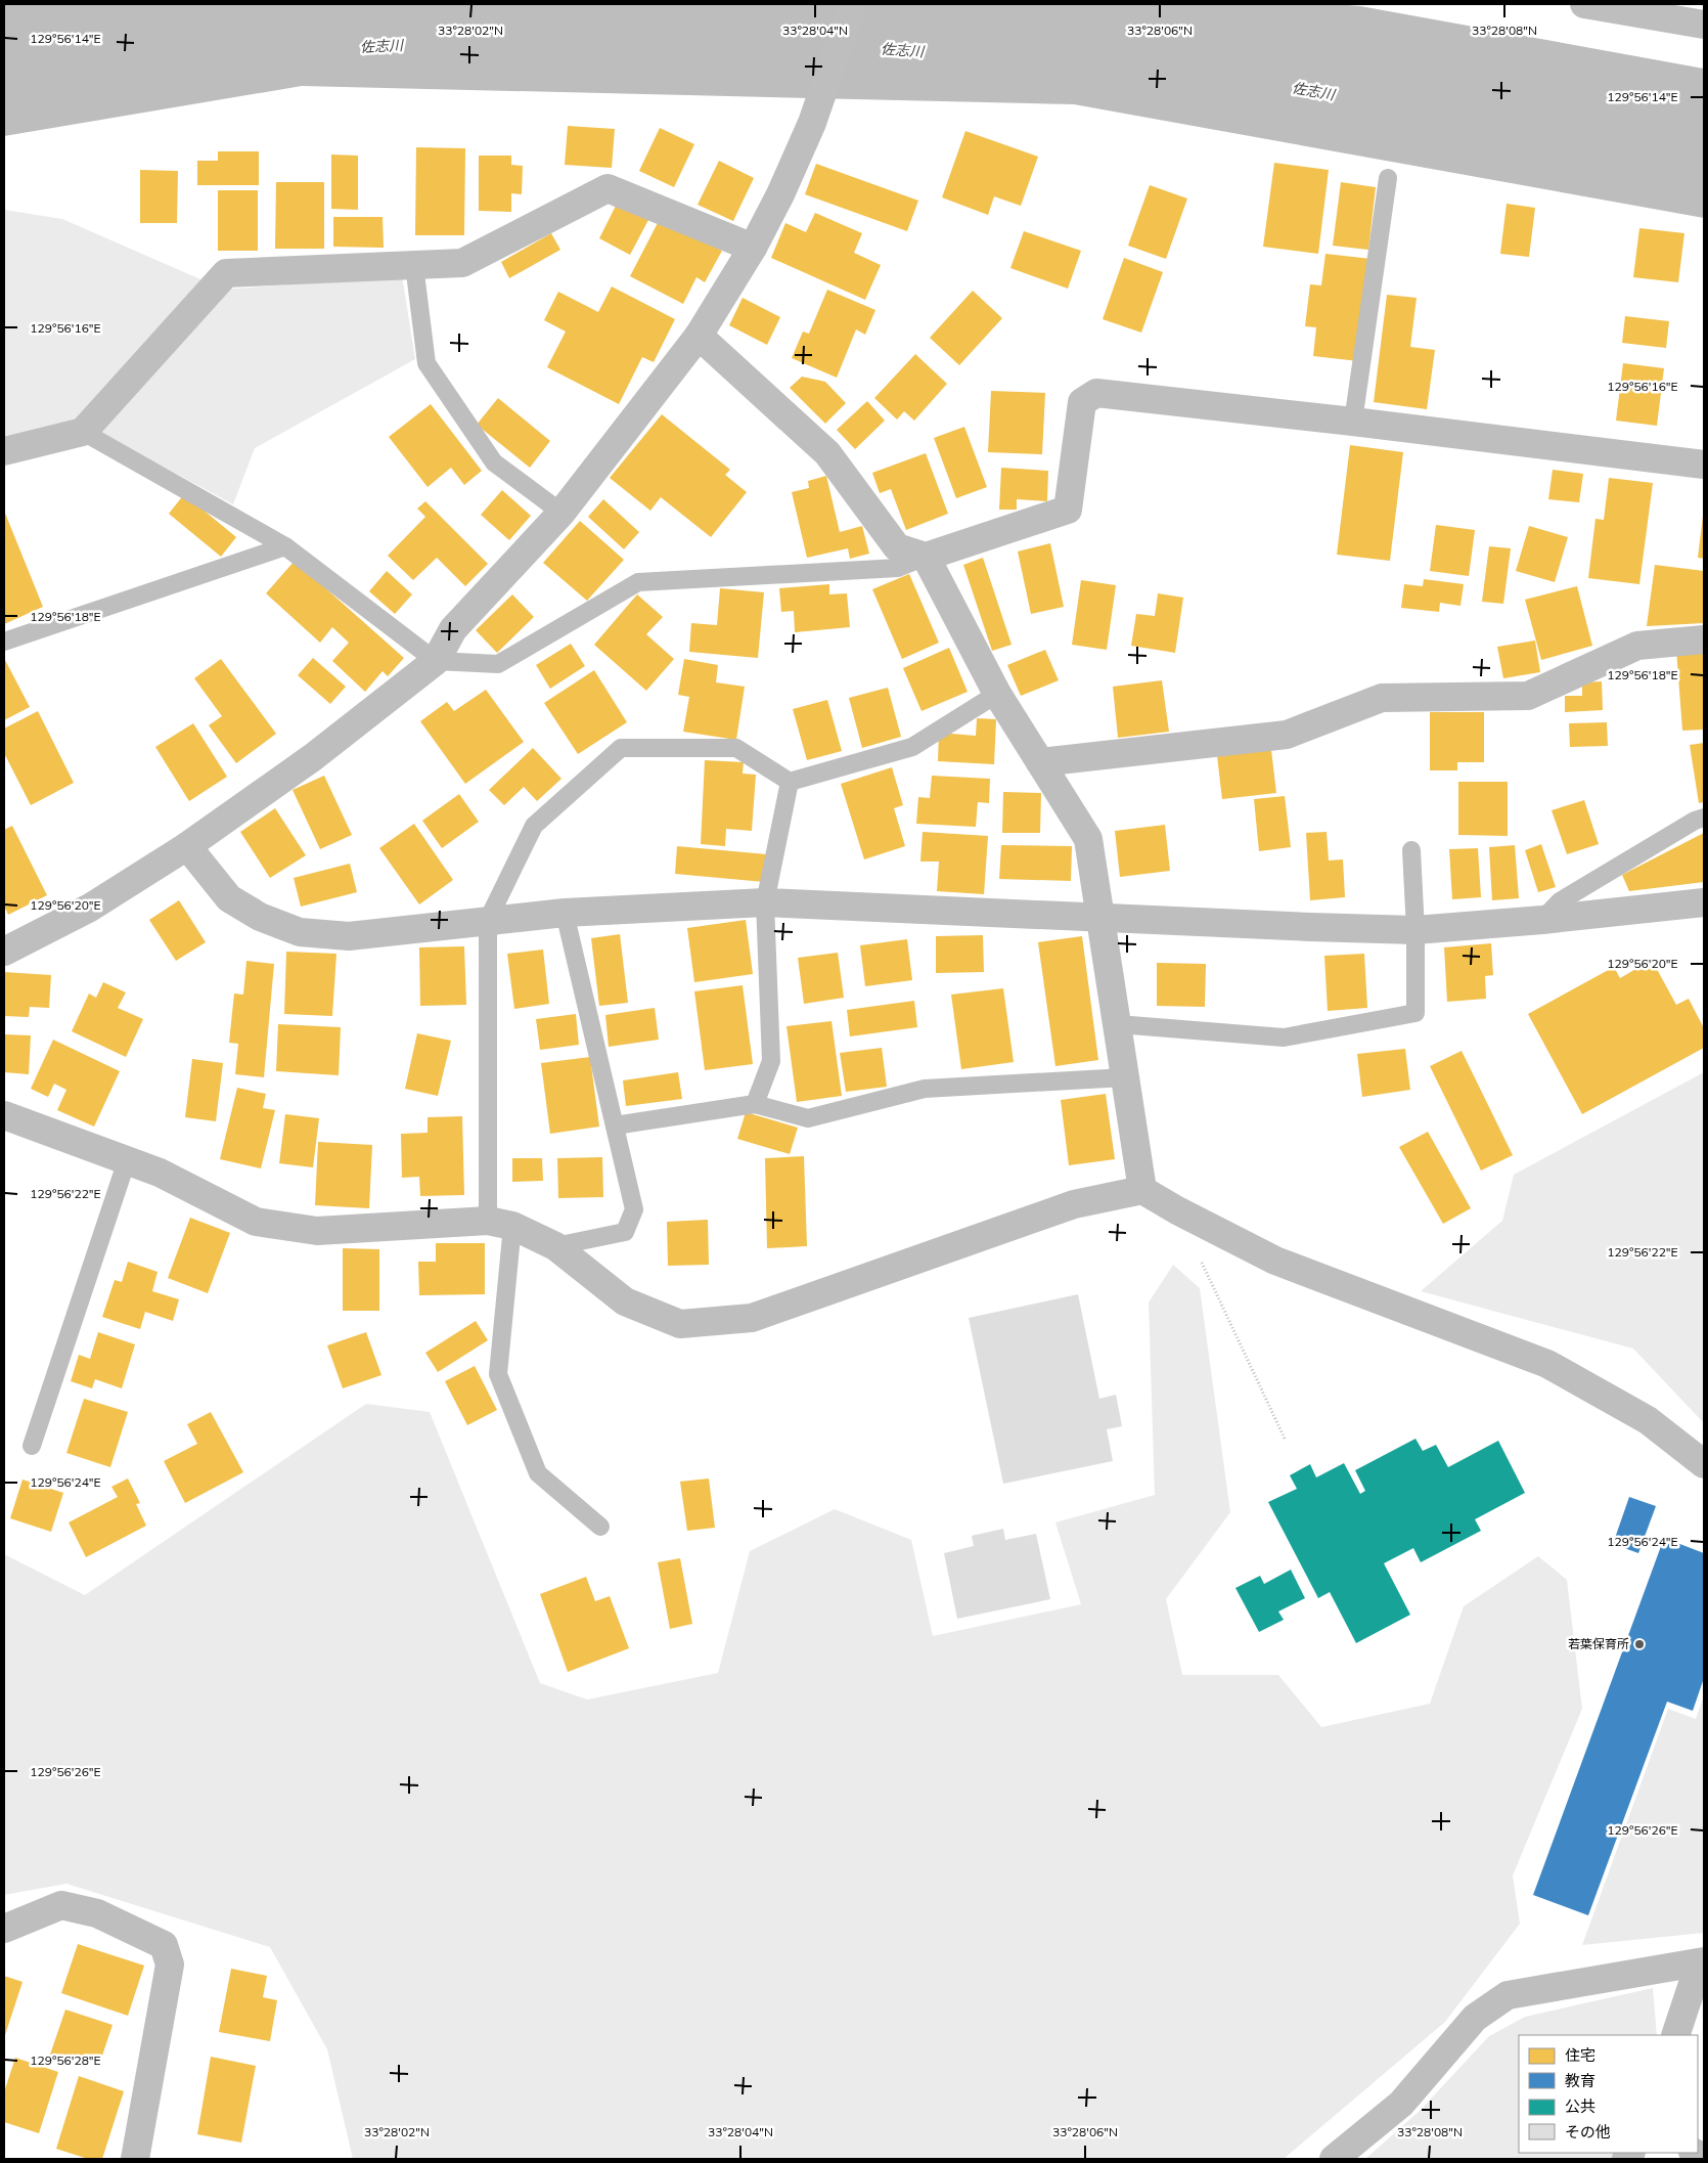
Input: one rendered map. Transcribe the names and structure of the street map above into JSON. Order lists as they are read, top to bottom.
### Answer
{
  "water": ["佐志川"],
  "places": ["若葉保育所"],
  "legend": [
    "住宅",
    "教育",
    "公共",
    "その他"
  ],
  "coordinates": [
    "33°28'02\"N",
    "33°28'04\"N",
    "33°28'06\"N",
    "33°28'08\"N",
    "129°56'14\"E",
    "129°56'16\"E",
    "129°56'18\"E",
    "129°56'20\"E",
    "129°56'22\"E",
    "129°56'24\"E",
    "129°56'26\"E",
    "129°56'28\"E"
  ]
}
